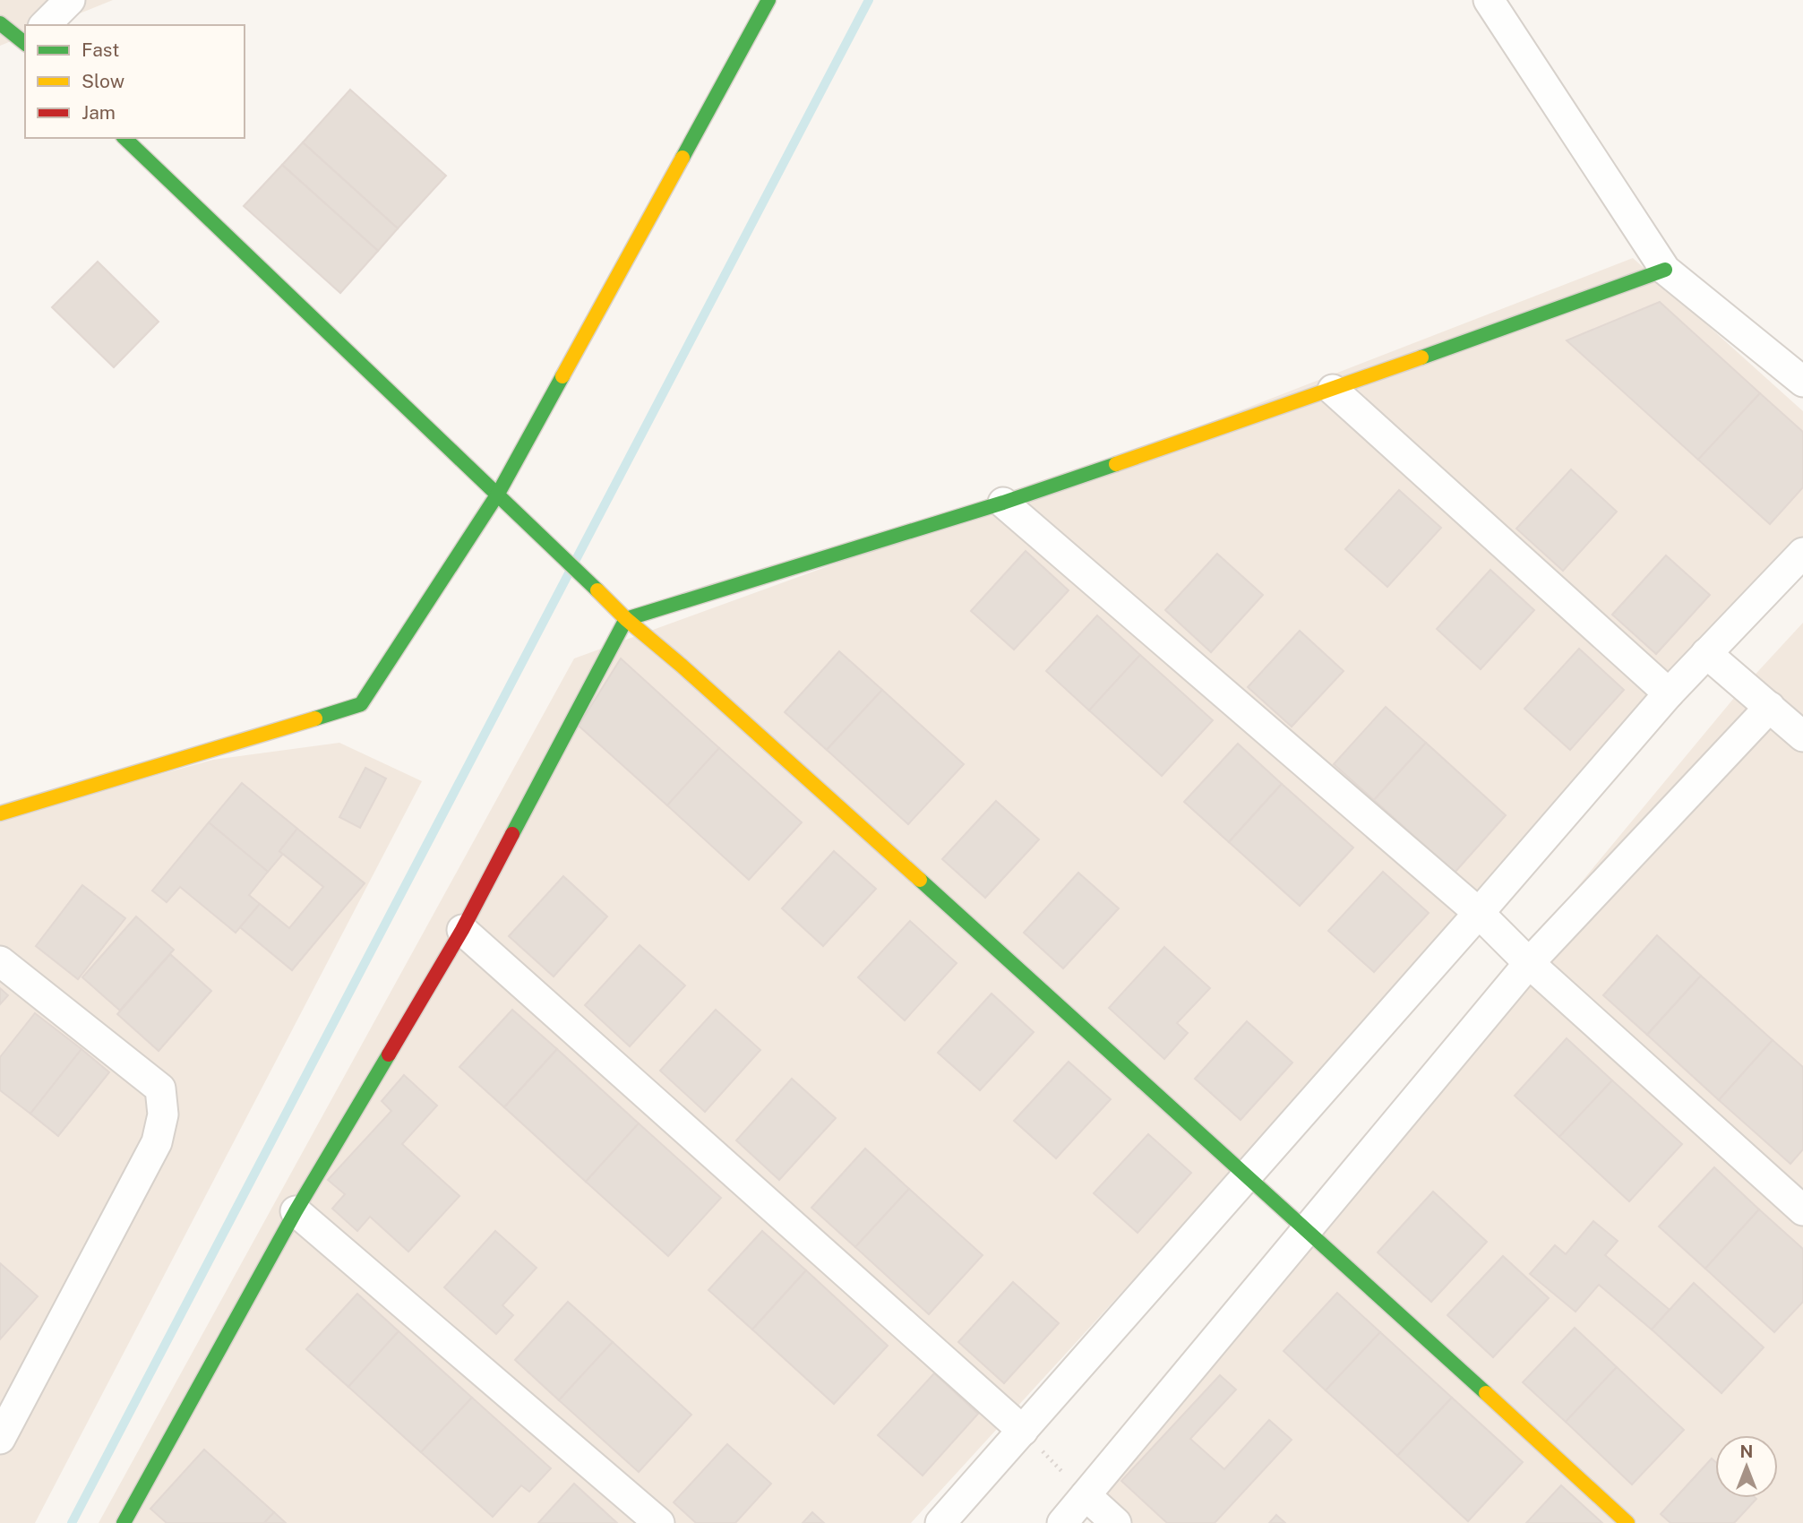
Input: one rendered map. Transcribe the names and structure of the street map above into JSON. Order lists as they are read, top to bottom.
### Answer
{
  "legend": ["Fast", "Slow", "Jam"],
  "north": "top"
}
